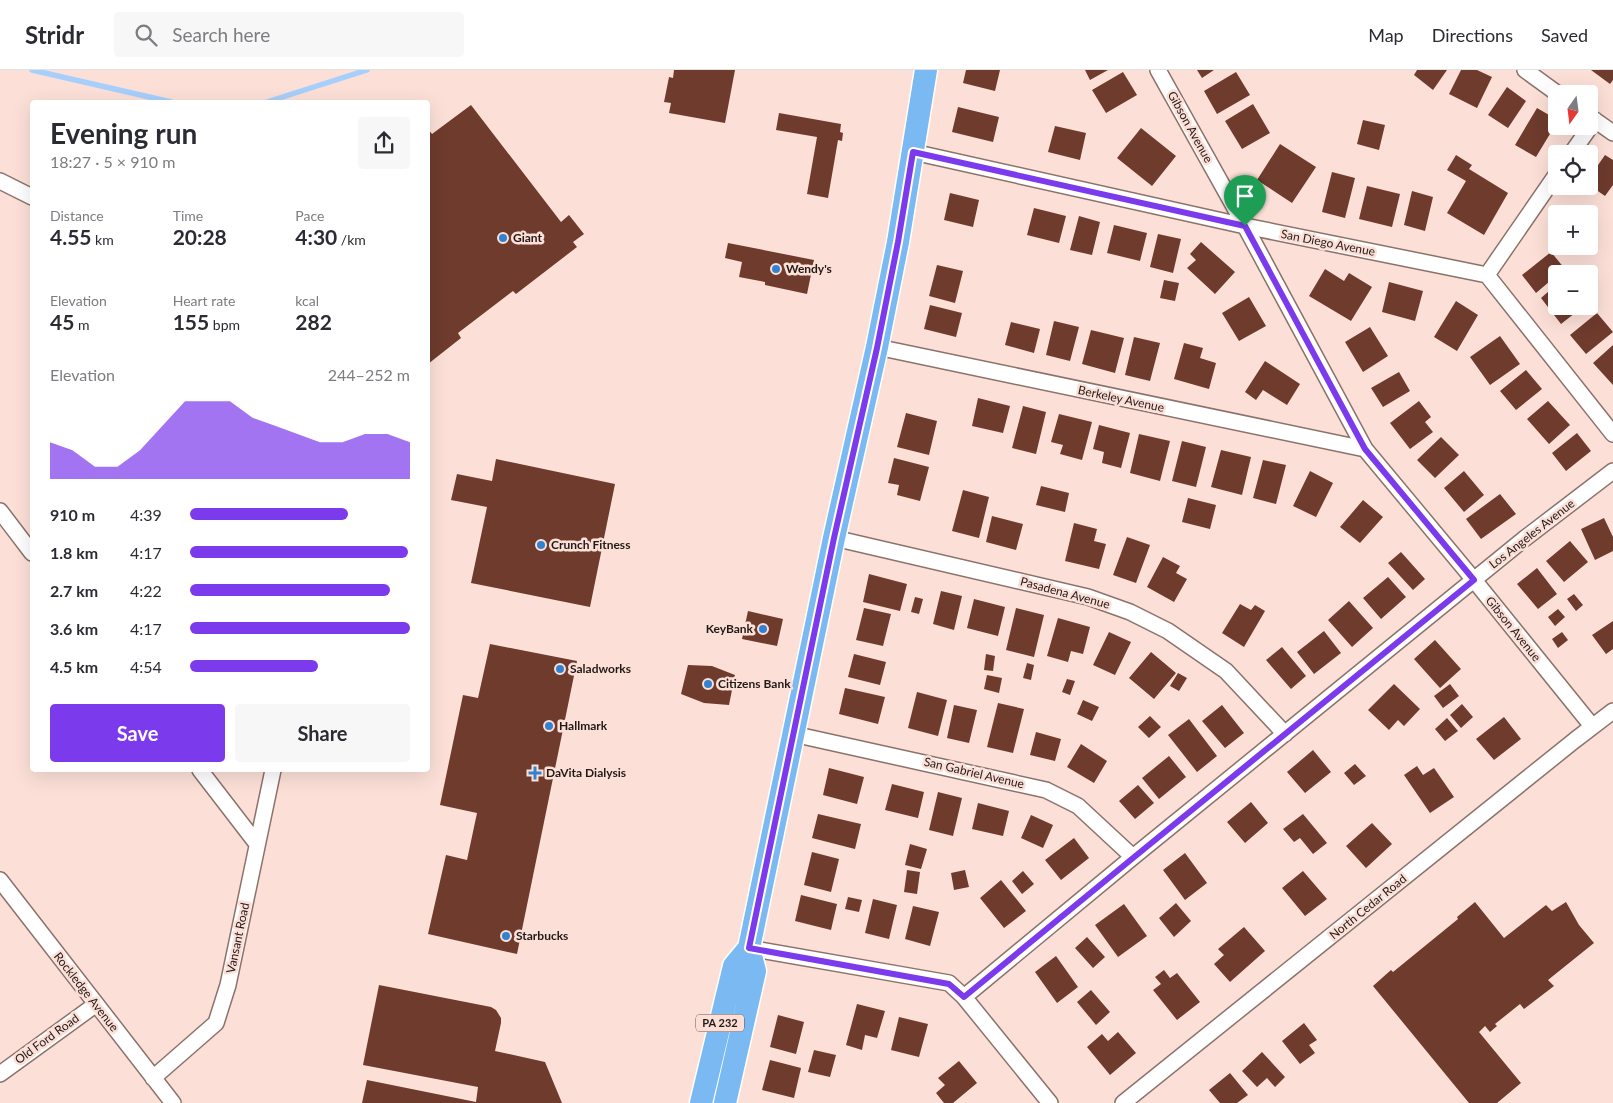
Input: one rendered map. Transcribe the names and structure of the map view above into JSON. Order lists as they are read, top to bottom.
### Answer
{
  "streets": {
    "main road": ["PA 232"],
    "street": [
      "Gibson Avenue",
      "San Diego Avenue",
      "Berkeley Avenue",
      "Los Angeles Avenue",
      "Pasadena Avenue",
      "San Gabriel Avenue",
      "North Cedar Road",
      "Vansant Road",
      "Rockledge Avenue",
      "Old Ford Road"
    ]
  },
  "crossings": [
    ["Gibson Avenue", "San Diego Avenue"],
    ["Gibson Avenue", "Berkeley Avenue"],
    ["Gibson Avenue", "Los Angeles Avenue"],
    ["Gibson Avenue", "North Cedar Road"],
    ["San Diego Avenue", "PA 232"],
    ["Berkeley Avenue", "PA 232"],
    ["Los Angeles Avenue", "Pasadena Avenue"],
    ["Los Angeles Avenue", "San Gabriel Avenue"],
    ["Pasadena Avenue", "PA 232"],
    ["San Gabriel Avenue", "PA 232"],
    ["Vansant Road", "Rockledge Avenue"],
    ["Rockledge Avenue", "Old Ford Road"]
  ],
  "places": {
    "other": [
      "Giant",
      "Wendy's",
      "Crunch Fitness",
      "KeyBank",
      "Saladworks",
      "Citizens Bank",
      "Hallmark",
      "Starbucks"
    ],
    "health": ["DaVita Dialysis"]
  },
  "north": "bottom",
  "page": {
    "header": "Stridr",
    "search": "Search here",
    "nav": ["Map", "Directions", "Saved"],
    "map_buttons": ["+", "−"],
    "heading": ["Evening run", "18:27 · 5 × 910 m"],
    "stats": [
      ["Distance", "4.55 km"],
      ["Time", "20:28"],
      ["Pace", "4:30 /km"],
      ["Elevation", "45 m"],
      ["Heart rate", "155 bpm"],
      ["kcal", "282"]
    ],
    "chart": ["Elevation", "244–252 m"],
    "list": [
      {
        "name": "910 m",
        "note": "4:39"
      },
      {
        "name": "1.8 km",
        "note": "4:17"
      },
      {
        "name": "2.7 km",
        "note": "4:22"
      },
      {
        "name": "3.6 km",
        "note": "4:17"
      },
      {
        "name": "4.5 km",
        "note": "4:54"
      }
    ],
    "buttons": ["Save", "Share"]
  }
}
